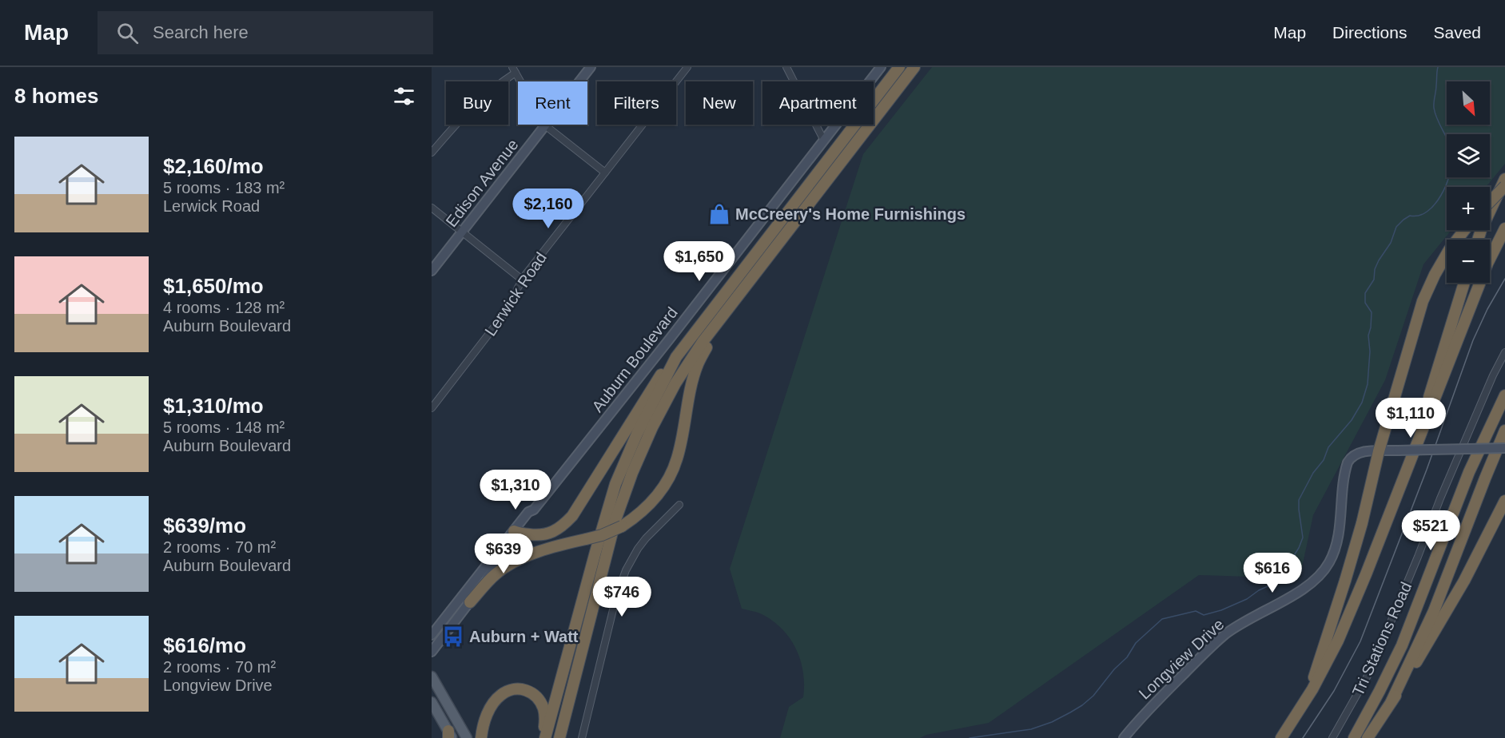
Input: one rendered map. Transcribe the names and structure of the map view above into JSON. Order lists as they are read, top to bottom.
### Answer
{
  "streets": {
    "main road": ["Edison Avenue", "Auburn Boulevard", "Longview Drive"],
    "street": ["Lerwick Road", "Tri Stations Road"]
  },
  "places": {
    "shop": ["McCreery's Home Furnishings"],
    "bus stop": ["Auburn + Watt"]
  },
  "north": "bottom right",
  "page": {
    "header": "Map",
    "search": "Search here",
    "nav": ["Map", "Directions", "Saved"],
    "heading": "8 homes",
    "map_buttons": ["+", "−"],
    "chip": [
      "Buy",
      "Rent",
      "Filters",
      "New",
      "Apartment"
    ],
    "list": [
      {
        "name": "$2,160/mo",
        "note": "5 rooms · 183 m² · Lerwick Road"
      },
      {
        "name": "$1,650/mo",
        "note": "4 rooms · 128 m² · Auburn Boulevard"
      },
      {
        "name": "$1,310/mo",
        "note": "5 rooms · 148 m² · Auburn Boulevard"
      },
      {
        "name": "$639/mo",
        "note": "2 rooms · 70 m² · Auburn Boulevard"
      },
      {
        "name": "$616/mo",
        "note": "2 rooms · 70 m² · Longview Drive"
      }
    ],
    "price": [
      "$2,160",
      "$1,650",
      "$1,110",
      "$1,310",
      "$521",
      "$639",
      "$616",
      "$746"
    ]
  }
}
